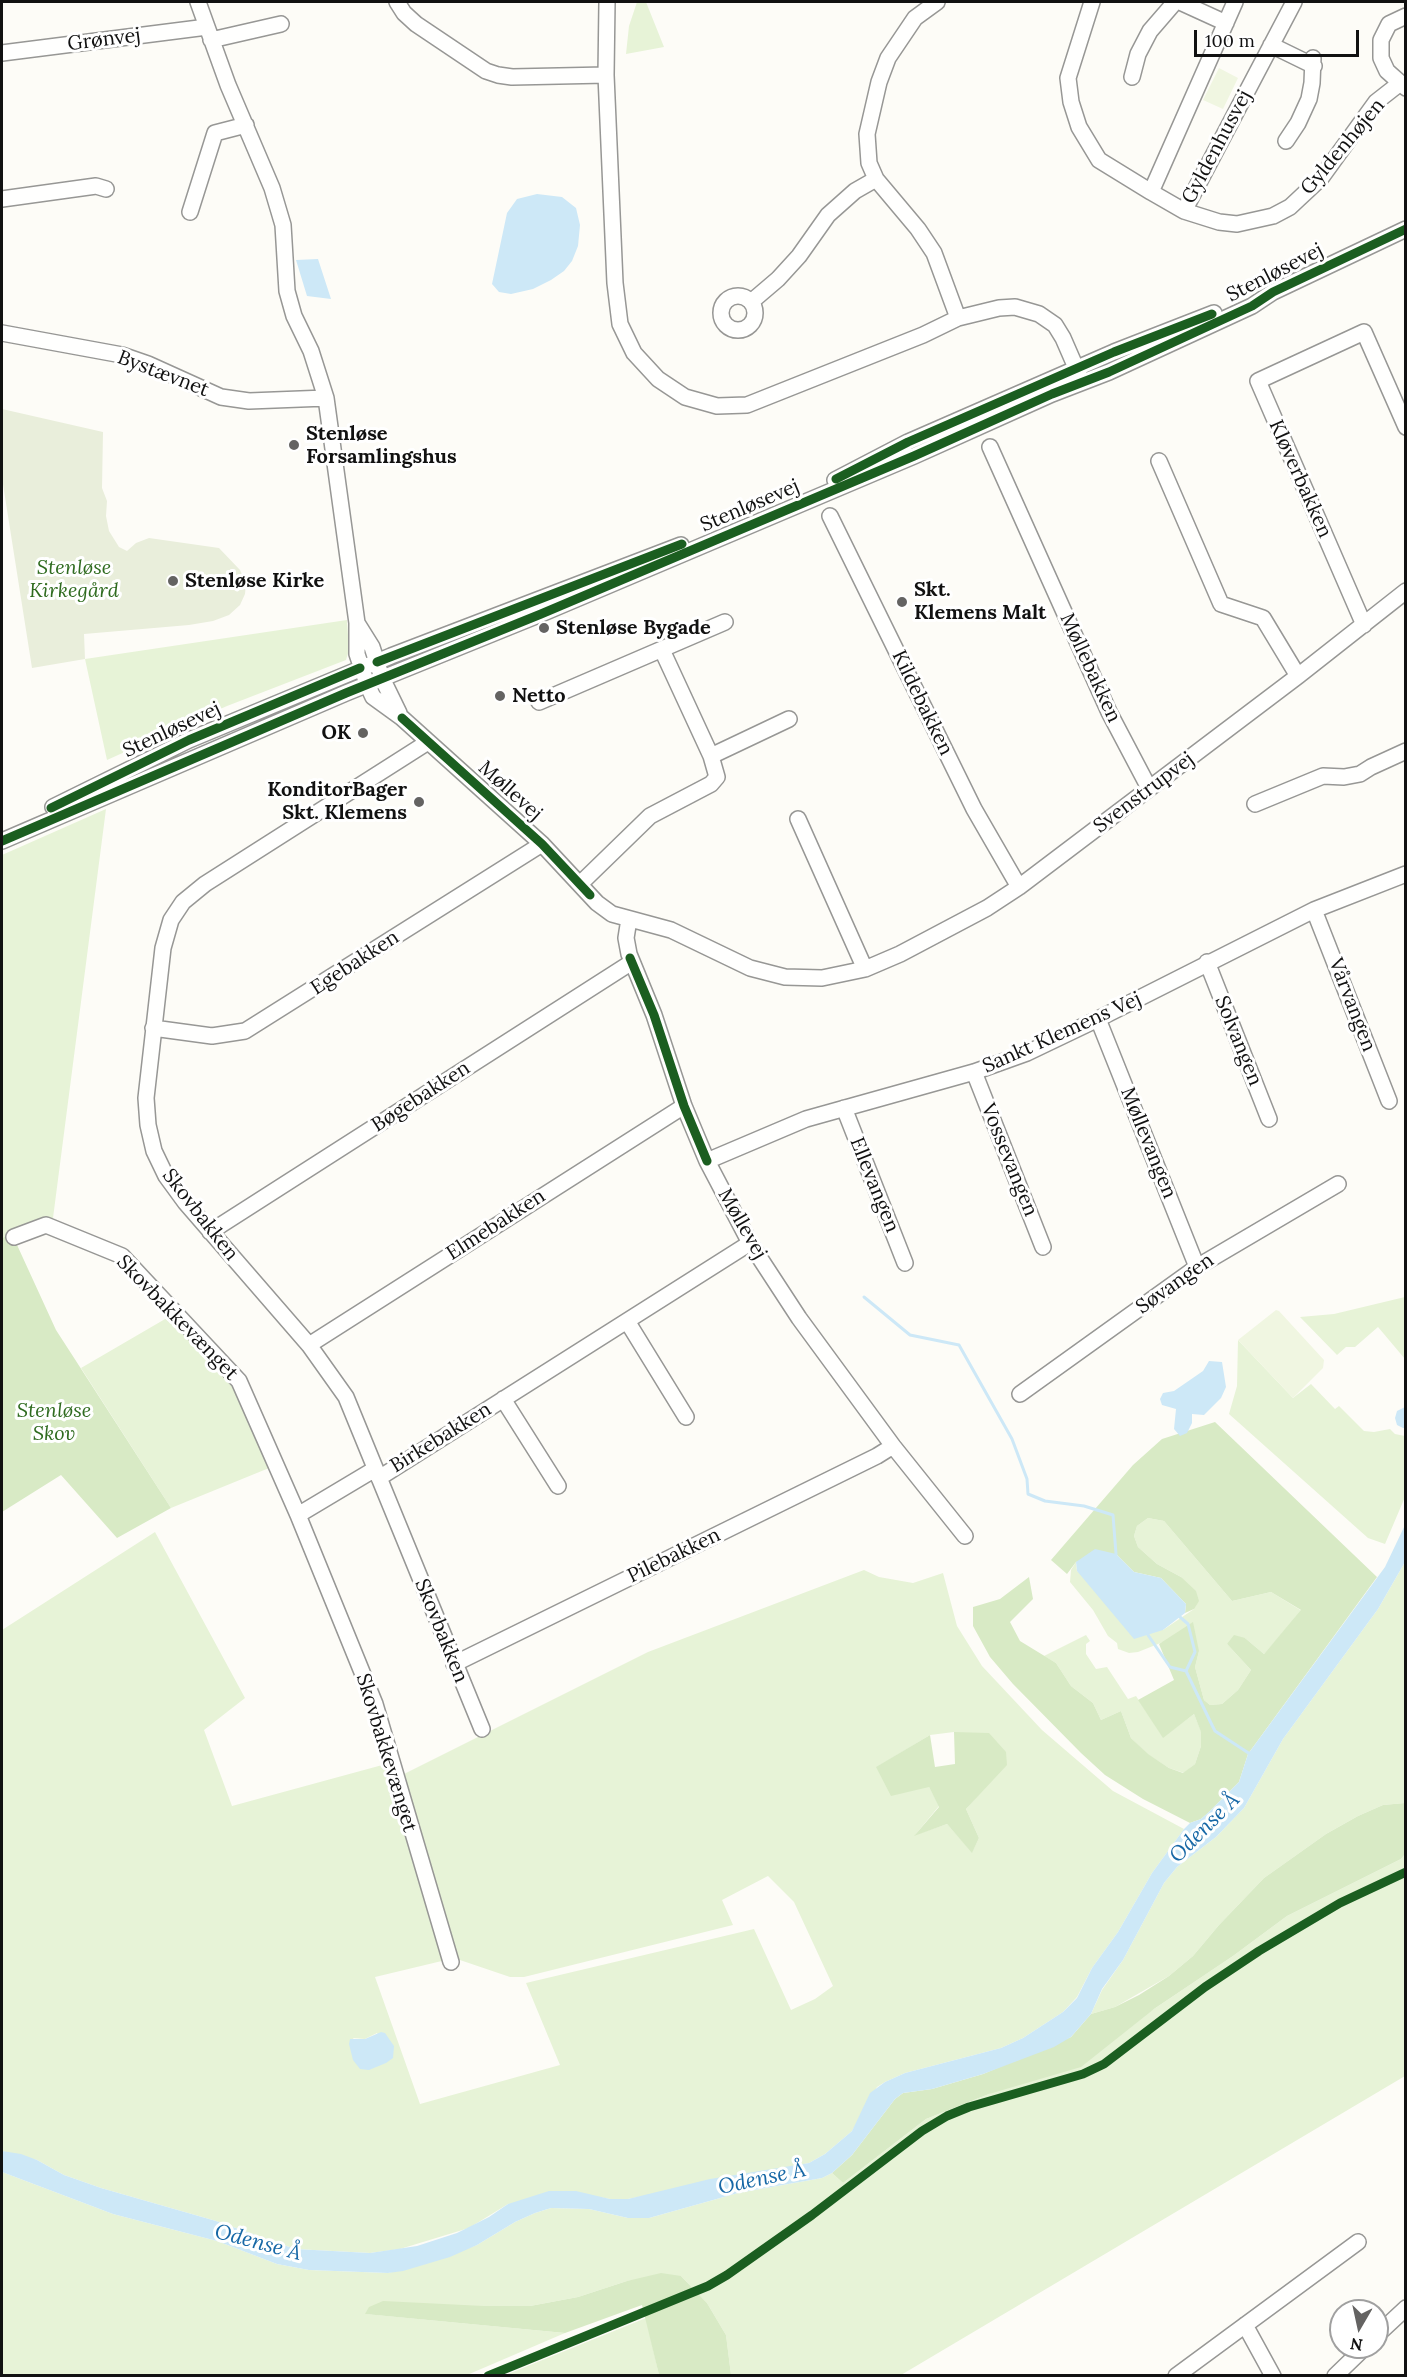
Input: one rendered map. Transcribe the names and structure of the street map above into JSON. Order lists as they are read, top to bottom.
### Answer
{
  "streets": {
    "street": [
      "Grønvej",
      "Gyldenhusvej",
      "Gyldenhøjen",
      "Stenløsevej",
      "Bystævnet",
      "Kløverbakken",
      "Møllebakken",
      "Kildebakken",
      "Møllevej",
      "Svenstrupvej",
      "Egebakken",
      "Vårvangen",
      "Sankt Klemens Vej",
      "Solvangen",
      "Bøgebakken",
      "Møllevangen",
      "Vossevangen",
      "Ellevangen",
      "Skovbakken",
      "Elmebakken",
      "Søvangen",
      "Skovbakkevænget",
      "Birkebakken",
      "Pilebakken"
    ]
  },
  "crossings": [
    ["Gyldenhusvej", "Gyldenhøjen"],
    ["Stenløsevej", "Møllevej"],
    ["Kløverbakken", "Svenstrupvej"],
    ["Møllebakken", "Svenstrupvej"],
    ["Kildebakken", "Svenstrupvej"],
    ["Møllevej", "Svenstrupvej"],
    ["Møllevej", "Egebakken"],
    ["Møllevej", "Sankt Klemens Vej"],
    ["Møllevej", "Bøgebakken"],
    ["Møllevej", "Skovbakken"],
    ["Møllevej", "Elmebakken"],
    ["Møllevej", "Birkebakken"],
    ["Møllevej", "Pilebakken"],
    ["Egebakken", "Skovbakken"],
    ["Vårvangen", "Sankt Klemens Vej"],
    ["Sankt Klemens Vej", "Solvangen"],
    ["Sankt Klemens Vej", "Møllevangen"],
    ["Sankt Klemens Vej", "Vossevangen"],
    ["Sankt Klemens Vej", "Ellevangen"],
    ["Bøgebakken", "Skovbakken"],
    ["Møllevangen", "Søvangen"],
    ["Skovbakken", "Elmebakken"],
    ["Skovbakken", "Birkebakken"],
    ["Skovbakken", "Pilebakken"]
  ],
  "water": ["Odense Å"],
  "parks": ["Stenløse Kirkegård", "Stenløse Skov"],
  "places": [
    "Stenløse Forsamlingshus",
    "Stenløse Kirke",
    "Skt. Klemens Malt",
    "Stenløse Bygade",
    "Netto",
    "OK",
    "KonditorBager Skt. Klemens"
  ],
  "scale_bar": "100 m",
  "north": "bottom"
}
